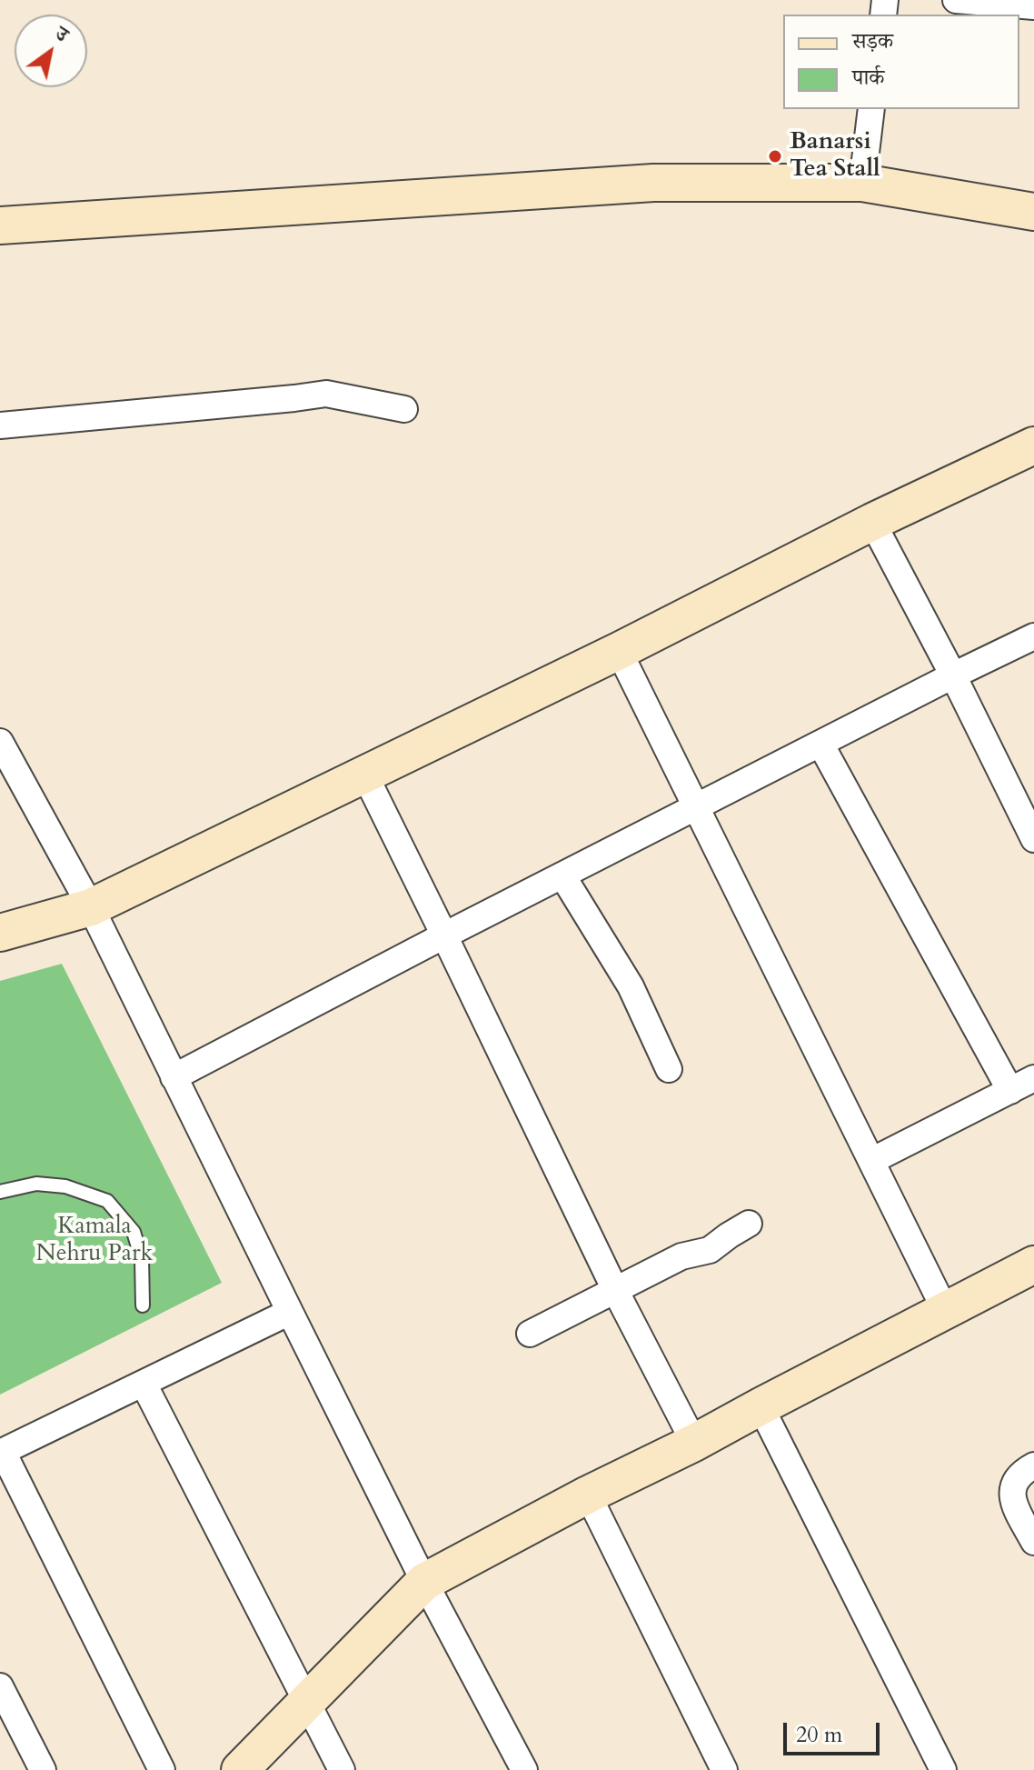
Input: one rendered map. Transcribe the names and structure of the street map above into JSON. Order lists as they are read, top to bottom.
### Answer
{
  "parks": ["Kamala Nehru Park"],
  "places": ["Banarsi Tea Stall"],
  "legend": ["सड़क", "पार्क"],
  "scale_bar": "20 m",
  "north": "top right"
}
